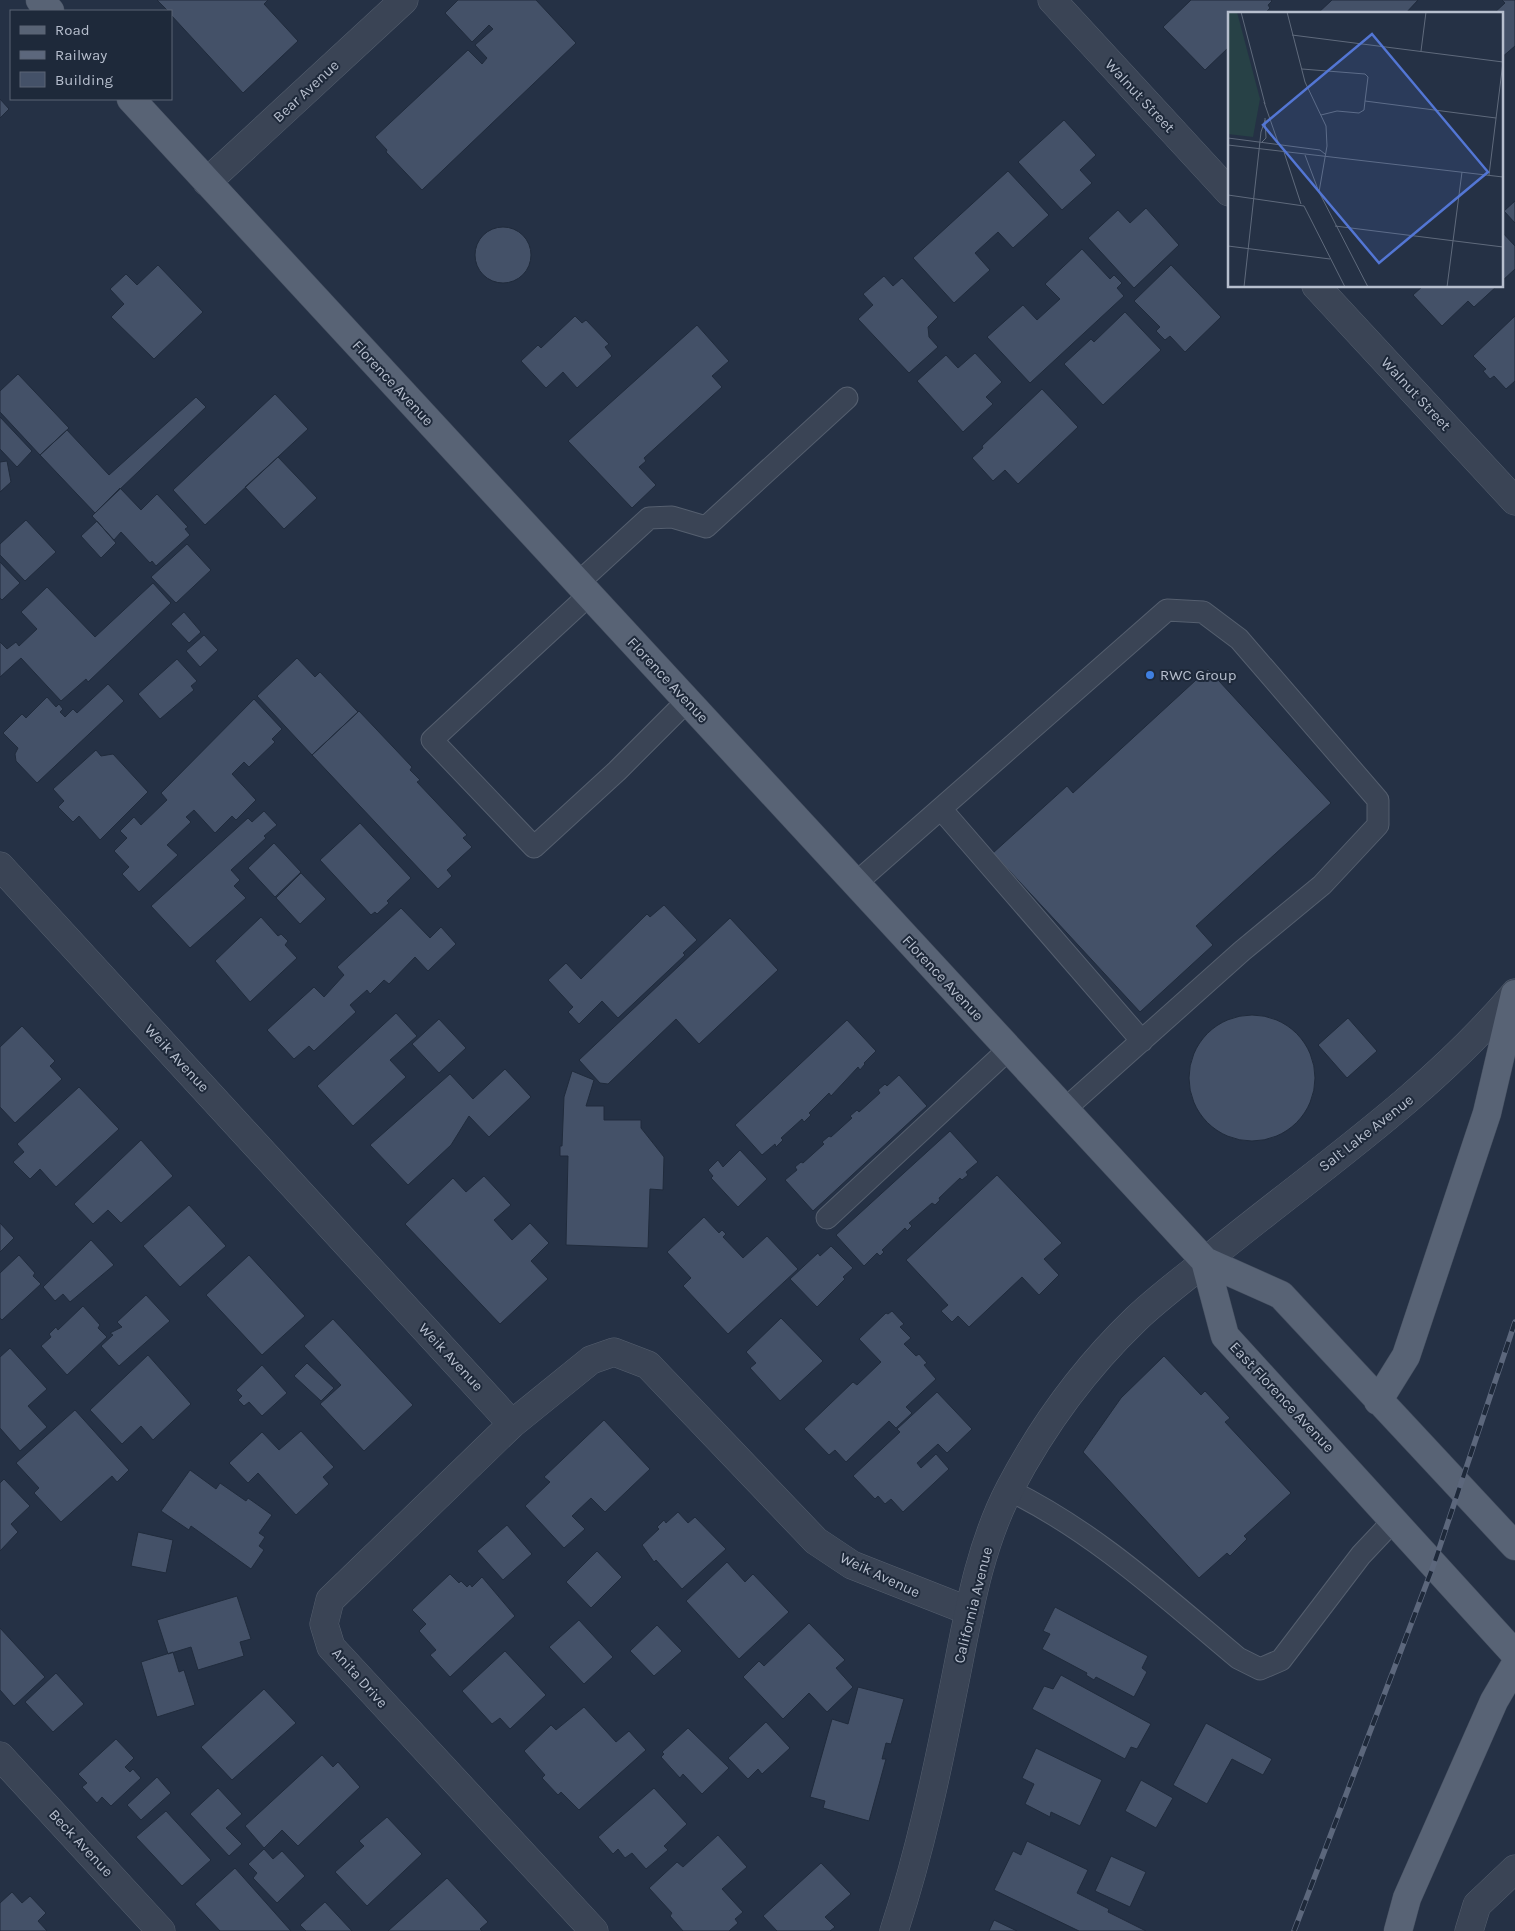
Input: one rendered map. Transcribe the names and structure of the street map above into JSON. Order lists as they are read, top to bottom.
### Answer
{
  "streets": {
    "main road": ["Florence Avenue", "East Florence Avenue"],
    "street": [
      "Bear Avenue",
      "Walnut Street",
      "Weik Avenue",
      "Salt Lake Avenue",
      "California Avenue",
      "Anita Drive",
      "Beck Avenue"
    ]
  },
  "crossings": [
    ["Bear Avenue", "Florence Avenue"],
    ["Florence Avenue", "Salt Lake Avenue"],
    ["Florence Avenue", "East Florence Avenue"],
    ["Florence Avenue", "California Avenue"],
    ["Weik Avenue", "California Avenue"],
    ["Weik Avenue", "Anita Drive"],
    ["Salt Lake Avenue", "East Florence Avenue"],
    ["Salt Lake Avenue", "California Avenue"],
    ["East Florence Avenue", "California Avenue"]
  ],
  "places": ["RWC Group"],
  "legend": ["Road", "Railway", "Building"]
}
